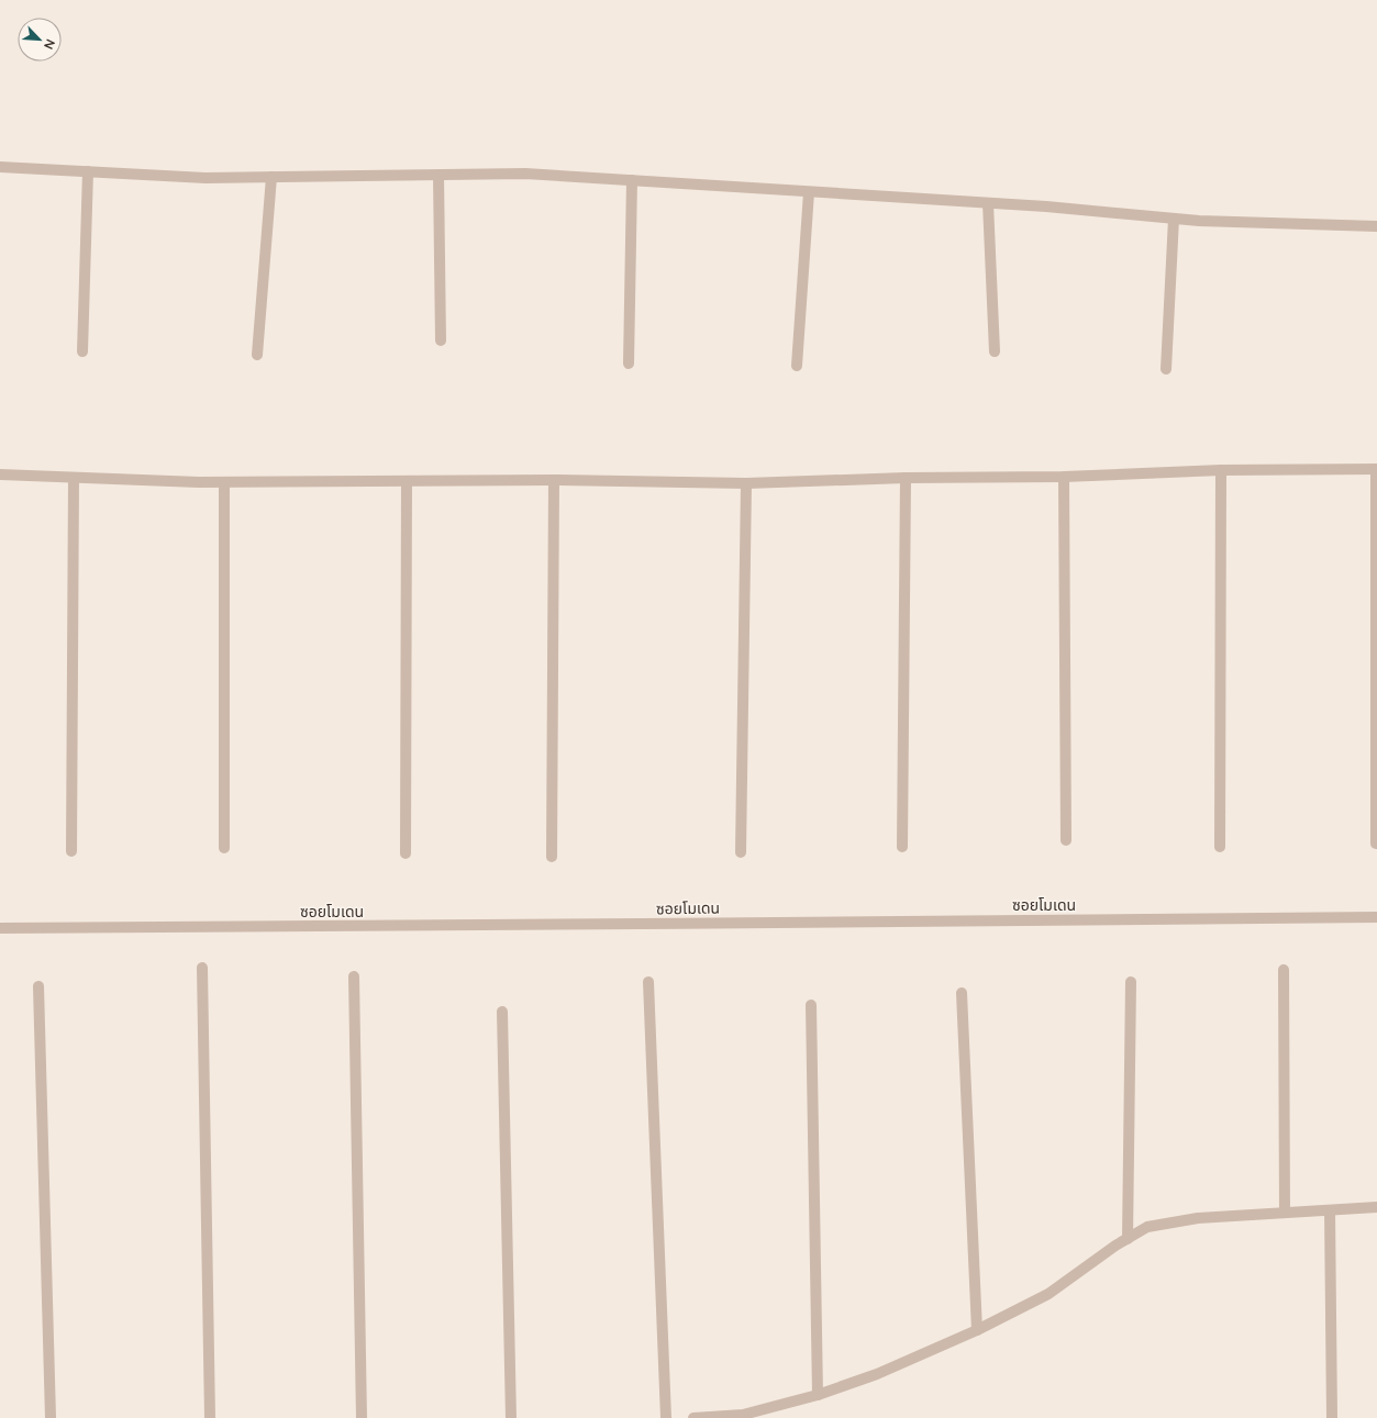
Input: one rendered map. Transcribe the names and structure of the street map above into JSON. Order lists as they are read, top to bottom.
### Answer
{
  "streets": {
    "street": ["ซอยโมเดน"]
  },
  "north": "bottom right"
}
